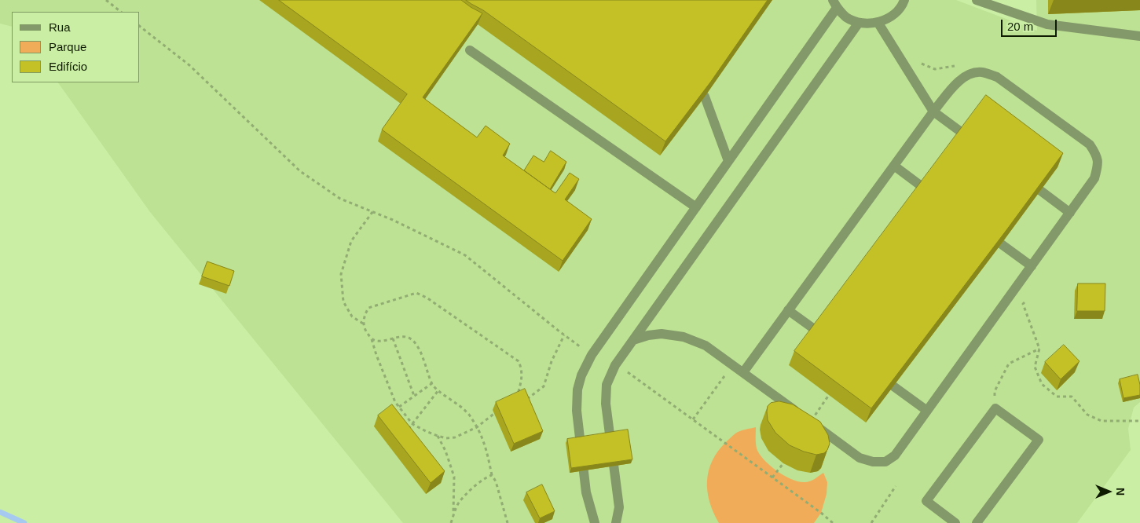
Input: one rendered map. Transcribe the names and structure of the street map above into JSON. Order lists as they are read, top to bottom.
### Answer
{
  "legend": ["Rua", "Parque", "Edifício"],
  "scale_bar": "20 m",
  "north": "right"
}
